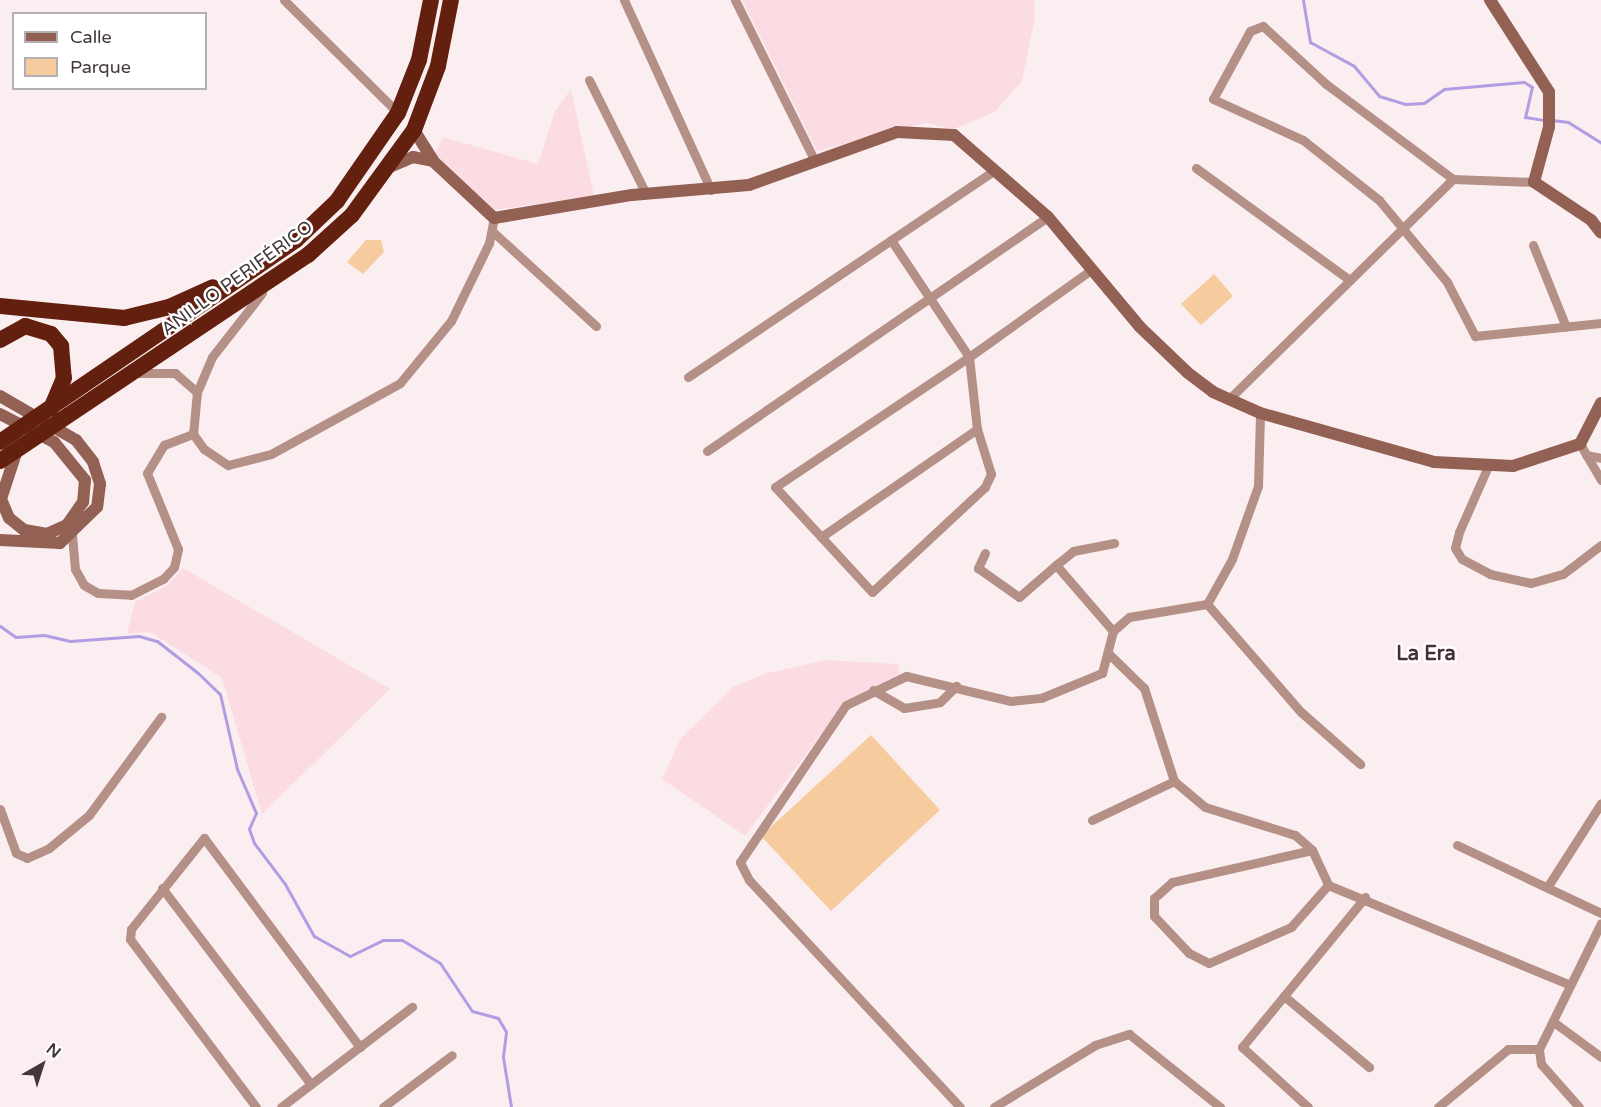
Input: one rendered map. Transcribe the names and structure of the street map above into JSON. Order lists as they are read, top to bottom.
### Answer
{
  "streets": {
    "highway": ["ANILLO PERIFÉRICO"]
  },
  "districts": ["La Era"],
  "legend": ["Calle", "Parque"],
  "north": "top right"
}
